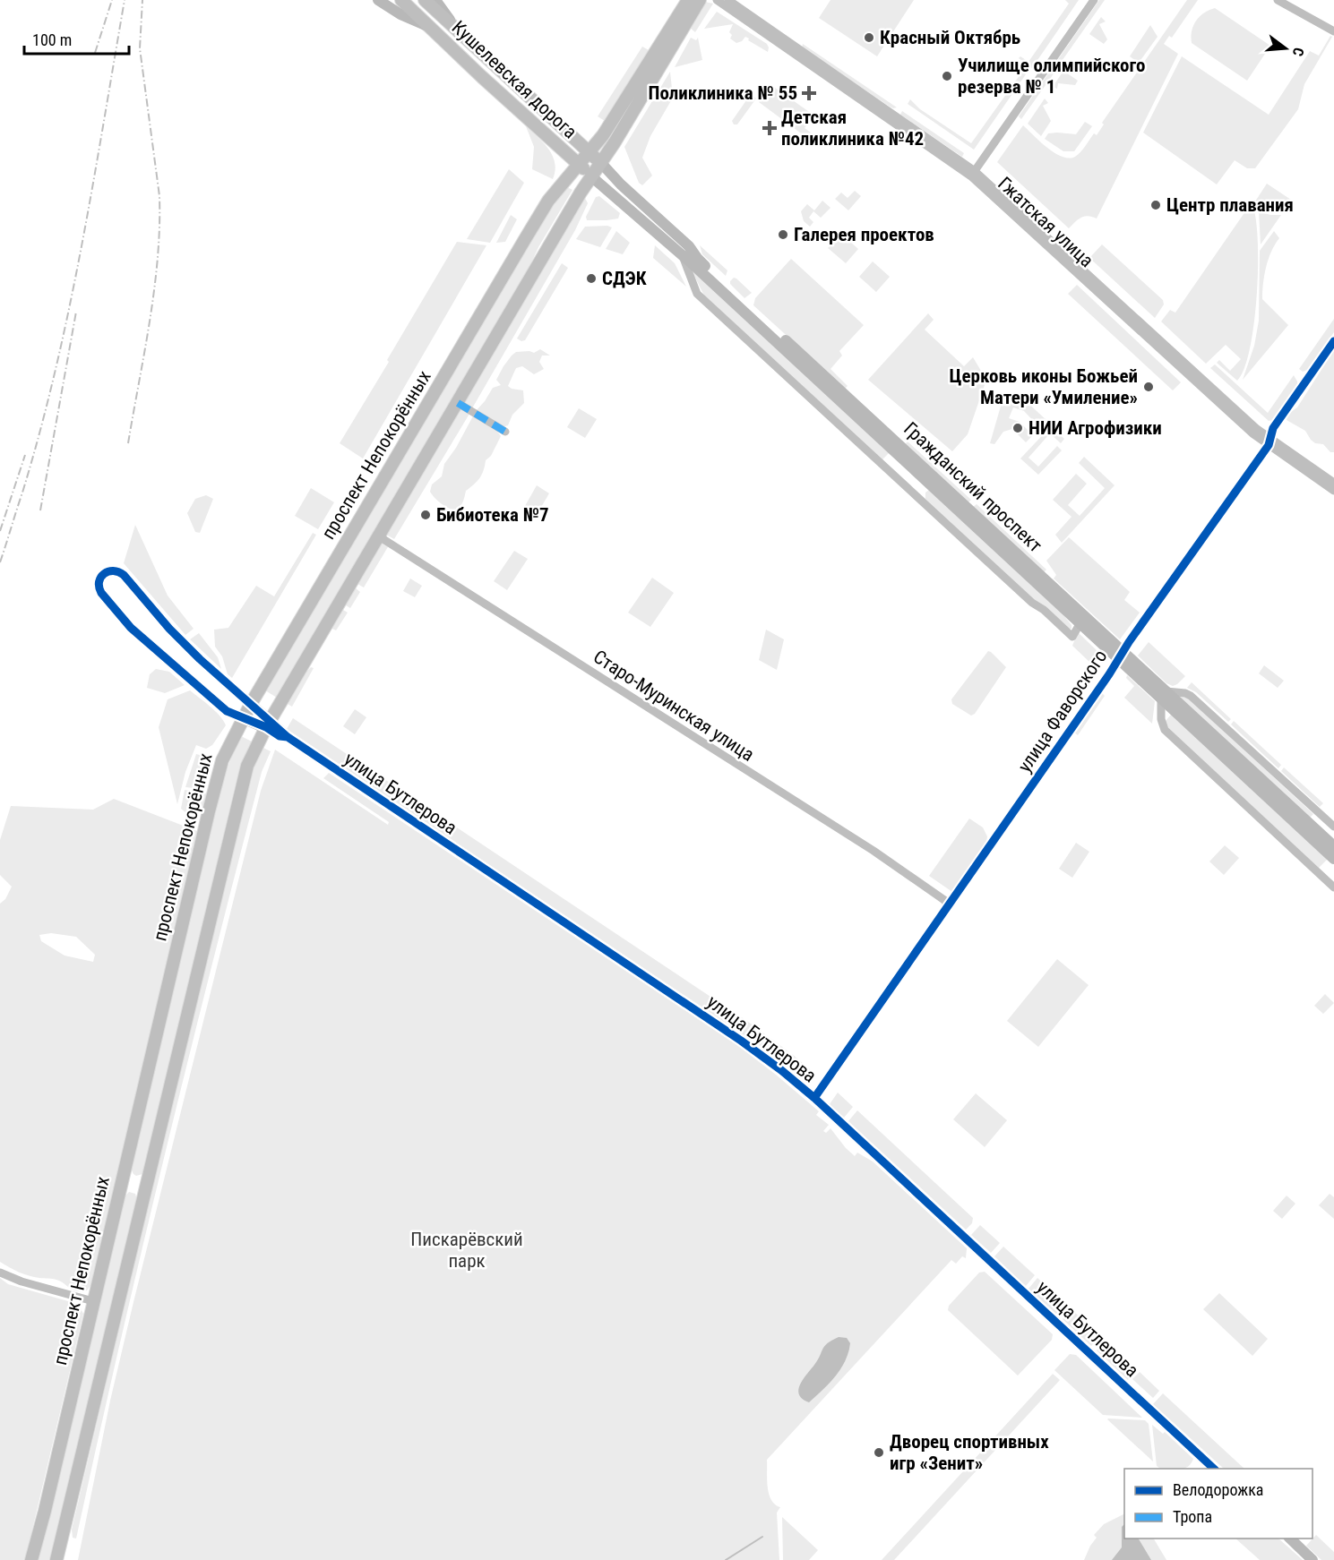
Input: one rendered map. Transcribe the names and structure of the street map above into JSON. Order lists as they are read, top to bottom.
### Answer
{
  "streets": {
    "main road": [
      "Кушелевская дорога",
      "проспект Непокорённых",
      "Гражданский проспект",
      "улица Бутлерова"
    ],
    "street": ["Гжатская улица", "Старо-Муринская улица", "улица Фаворского"]
  },
  "crossings": [
    ["Кушелевская дорога", "проспект Непокорённых"],
    ["Кушелевская дорога", "Гражданский проспект"],
    ["Гжатская улица", "улица Фаворского"],
    ["проспект Непокорённых", "Гражданский проспект"],
    ["проспект Непокорённых", "Старо-Муринская улица"],
    ["проспект Непокорённых", "улица Бутлерова"],
    ["Гражданский проспект", "улица Фаворского"],
    ["Старо-Муринская улица", "улица Фаворского"],
    ["улица Фаворского", "улица Бутлерова"]
  ],
  "parks": ["Пискарёвский парк"],
  "places": {
    "other": [
      "Красный Октябрь",
      "Училище олимпийского резерва № 1",
      "Центр плавания",
      "Галерея проектов",
      "СДЭК",
      "Церковь иконы Божьей Матери «Умиление»",
      "НИИ Агрофизики",
      "Бибиотека №7",
      "Дворец спортивных игр «Зенит»"
    ],
    "health": ["Поликлиника № 55", "Детская поликлиника №42"]
  },
  "legend": ["Велодорожка", "Тропа"],
  "scale_bar": "100 m",
  "north": "right"
}
